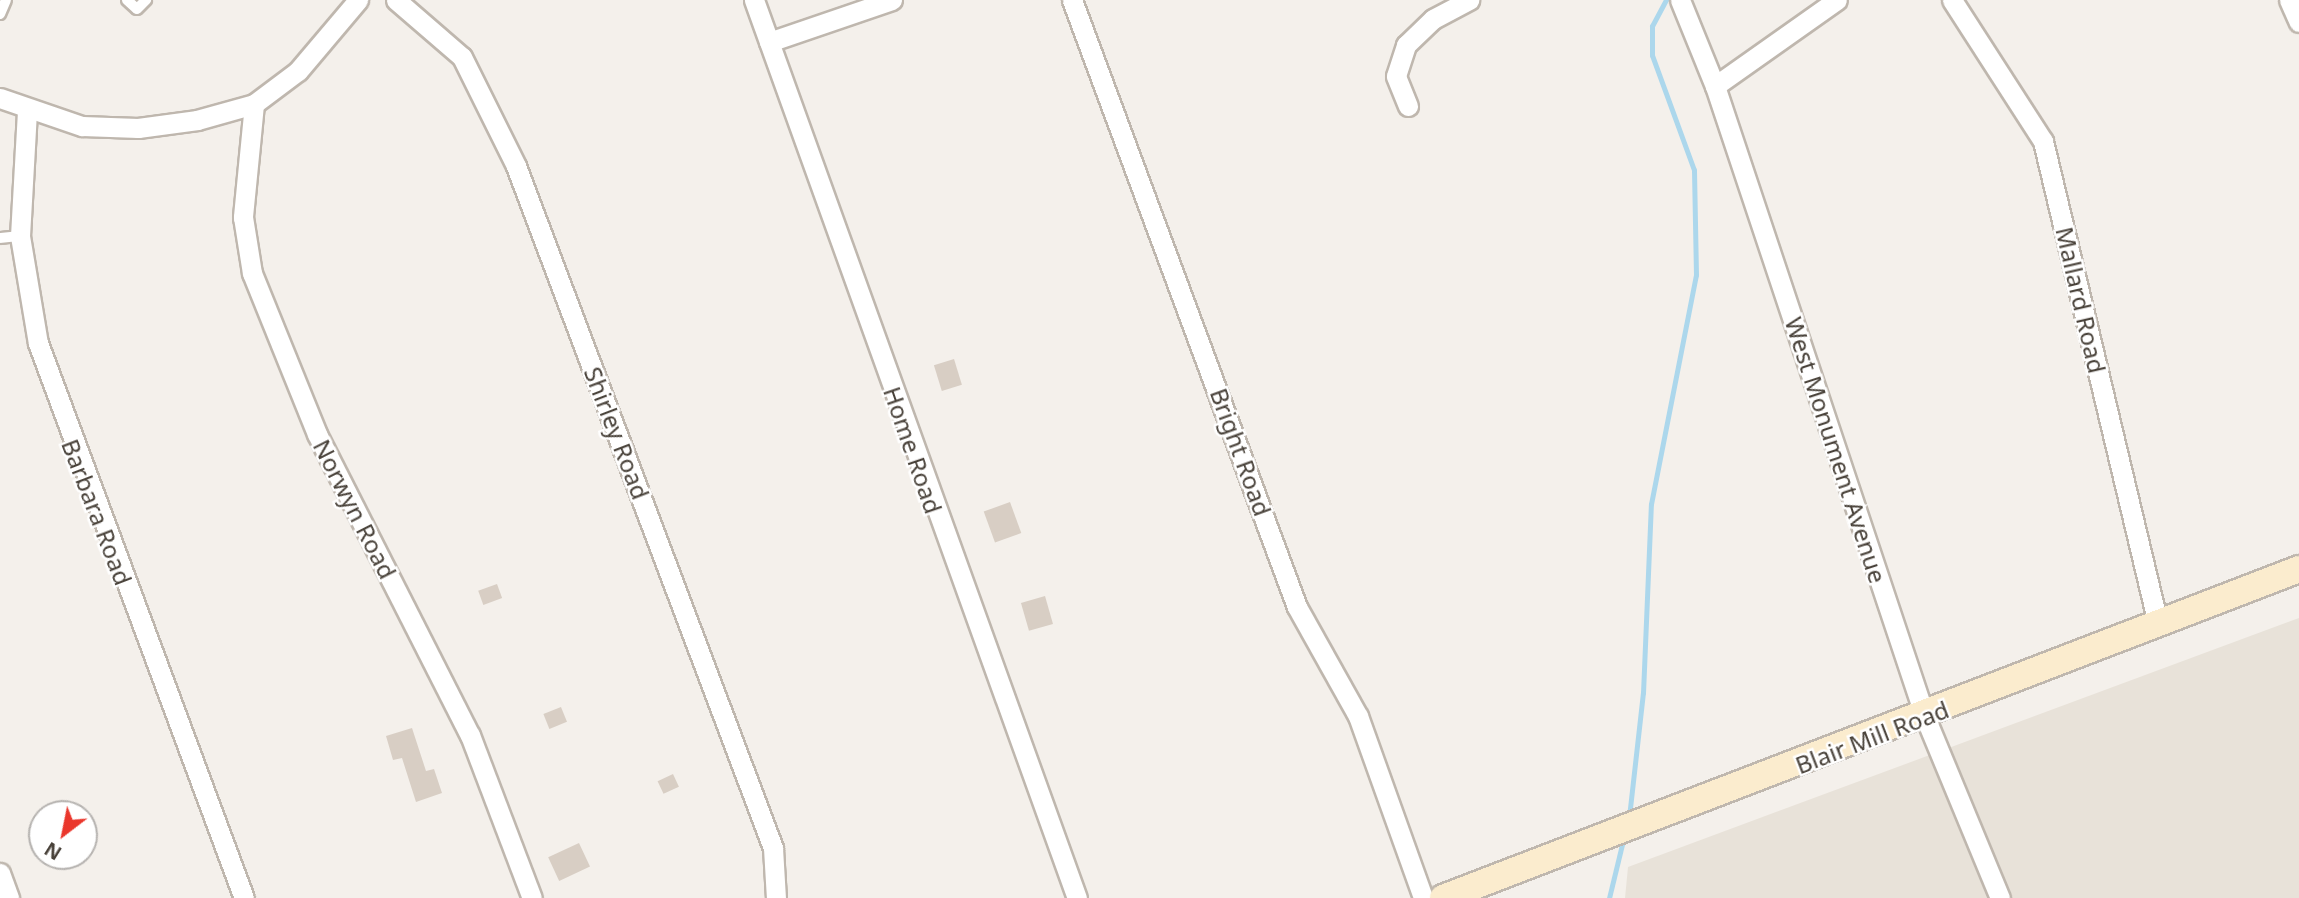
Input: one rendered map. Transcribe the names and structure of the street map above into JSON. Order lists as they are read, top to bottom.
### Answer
{
  "streets": {
    "main road": ["Blair Mill Road"],
    "street": [
      "Mallard Road",
      "Shirley Road",
      "Home Road",
      "West Monument Avenue",
      "Bright Road",
      "Norwyn Road",
      "Barbara Road"
    ]
  },
  "crossings": [
    ["Mallard Road", "Blair Mill Road"],
    ["West Monument Avenue", "Blair Mill Road"]
  ],
  "north": "bottom left"
}
